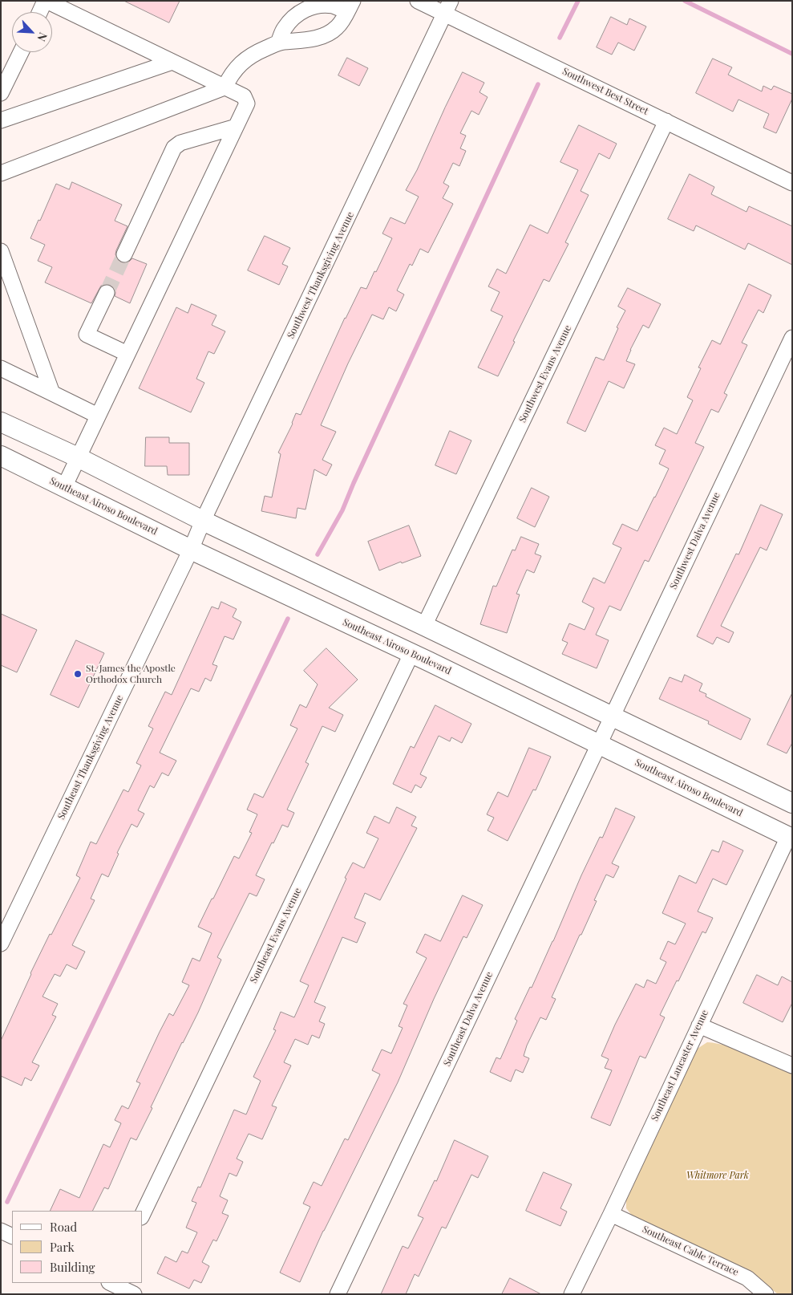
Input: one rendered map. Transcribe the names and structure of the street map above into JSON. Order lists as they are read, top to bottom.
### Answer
{
  "streets": {
    "main road": ["Southeast Airoso Boulevard"],
    "street": [
      "Southwest Best Street",
      "Southwest Thanksgiving Avenue",
      "Southwest Evans Avenue",
      "Southwest Dalva Avenue",
      "Southeast Thanksgiving Avenue",
      "Southeast Evans Avenue",
      "Southeast Dalva Avenue",
      "Southeast Lancaster Avenue",
      "Southeast Cable Terrace"
    ]
  },
  "crossings": [
    ["Southwest Best Street", "Southwest Thanksgiving Avenue"],
    ["Southwest Best Street", "Southwest Evans Avenue"],
    ["Southwest Thanksgiving Avenue", "Southeast Airoso Boulevard"],
    ["Southwest Thanksgiving Avenue", "Southeast Thanksgiving Avenue"],
    ["Southeast Airoso Boulevard", "Southwest Dalva Avenue"],
    ["Southeast Airoso Boulevard", "Southeast Thanksgiving Avenue"],
    ["Southeast Airoso Boulevard", "Southeast Evans Avenue"],
    ["Southeast Airoso Boulevard", "Southeast Dalva Avenue"],
    ["Southeast Airoso Boulevard", "Southeast Lancaster Avenue"],
    ["Southwest Dalva Avenue", "Southeast Dalva Avenue"],
    ["Southeast Lancaster Avenue", "Southeast Cable Terrace"]
  ],
  "parks": ["Whitmore Park"],
  "places": ["St. James the Apostle Orthodox Church"],
  "legend": ["Road", "Park", "Building"],
  "north": "bottom right"
}
